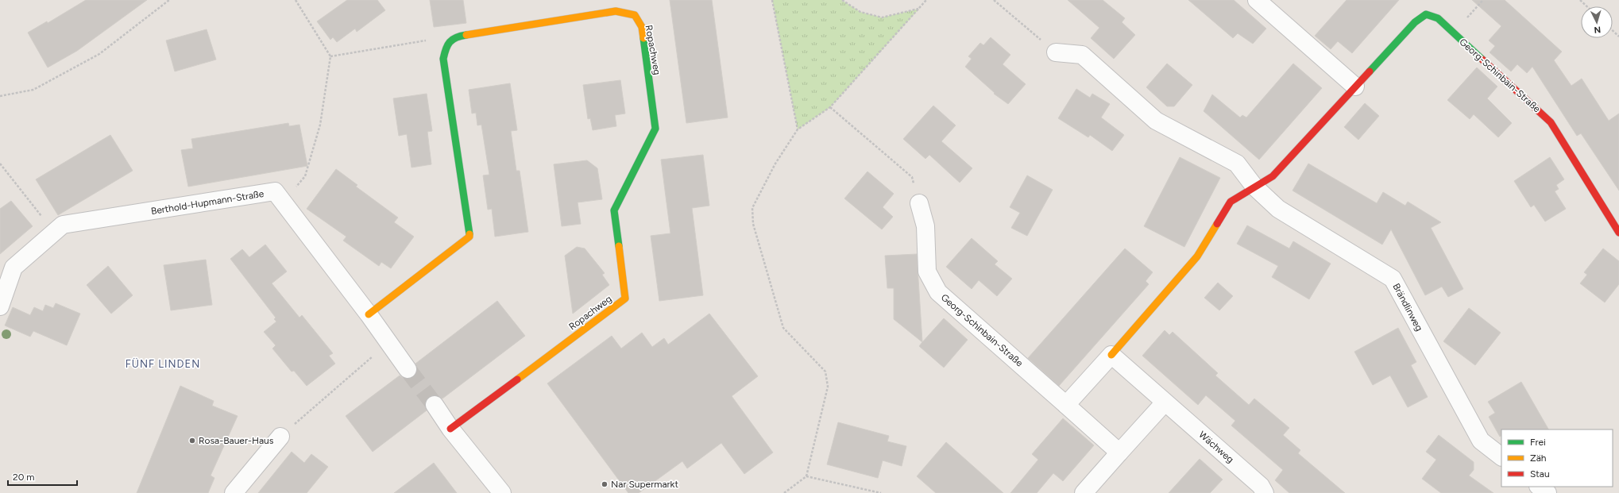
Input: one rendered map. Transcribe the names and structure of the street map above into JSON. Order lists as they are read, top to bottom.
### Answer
{
  "streets": {
    "street": [
      "Ropachweg",
      "Georg-Schinbain-Straße",
      "Berthold-Hupmann-Straße",
      "Brändlinweg",
      "Wächweg"
    ]
  },
  "crossings": [
    ["Georg-Schinbain-Straße", "Brändlinweg"]
  ],
  "districts": ["FÜNF LINDEN"],
  "places": ["Rosa-Bauer-Haus", "Nar Supermarkt"],
  "legend": ["Frei", "Zäh", "Stau"],
  "scale_bar": "20 m",
  "north": "bottom"
}
